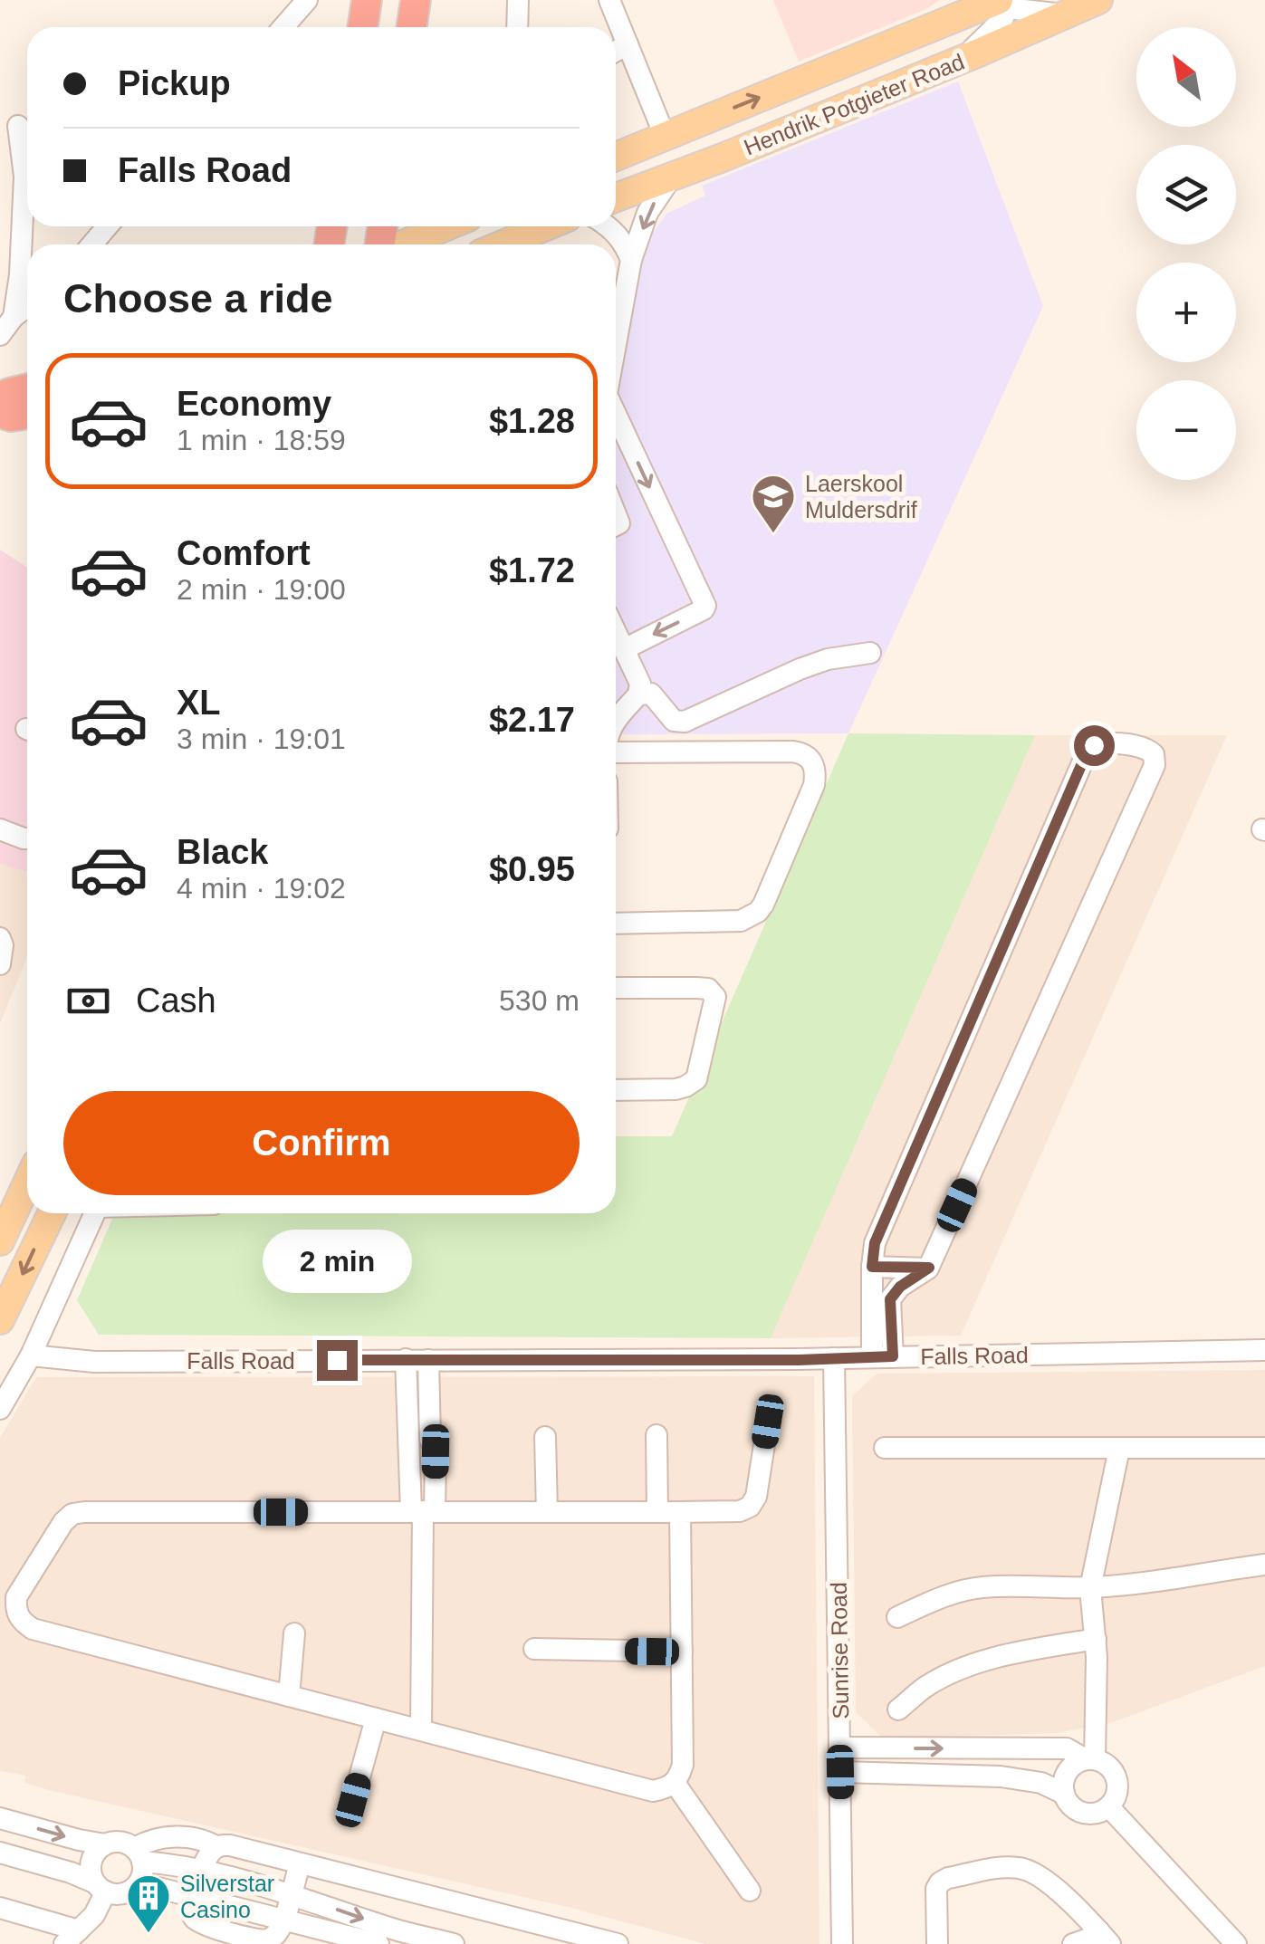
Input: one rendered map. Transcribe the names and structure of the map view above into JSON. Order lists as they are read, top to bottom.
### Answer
{
  "streets": {
    "main road": ["Hendrik Potgieter Road"],
    "street": ["Falls Road", "Sunrise Road"]
  },
  "crossings": [
    ["Falls Road", "Sunrise Road"]
  ],
  "places": {
    "school or university": ["Laerskool Muldersdrif"],
    "building": ["Silverstar Casino"]
  },
  "north": "top left",
  "page": {
    "map_buttons": ["+", "−"],
    "banner": ["Pickup", "Falls Road"],
    "heading": "Choose a ride",
    "list": [
      {
        "name": "Economy",
        "note": "1 min · 18:59",
        "value": "$1.28"
      },
      {
        "name": "Comfort",
        "note": "2 min · 19:00",
        "value": "$1.72"
      },
      {
        "name": "XL",
        "note": "3 min · 19:01",
        "value": "$2.17"
      },
      {
        "name": "Black",
        "note": "4 min · 19:02",
        "value": "$0.95"
      }
    ],
    "pay": ["Cash", "530 m"],
    "buttons": "Confirm",
    "bubble": "2 min"
  }
}
